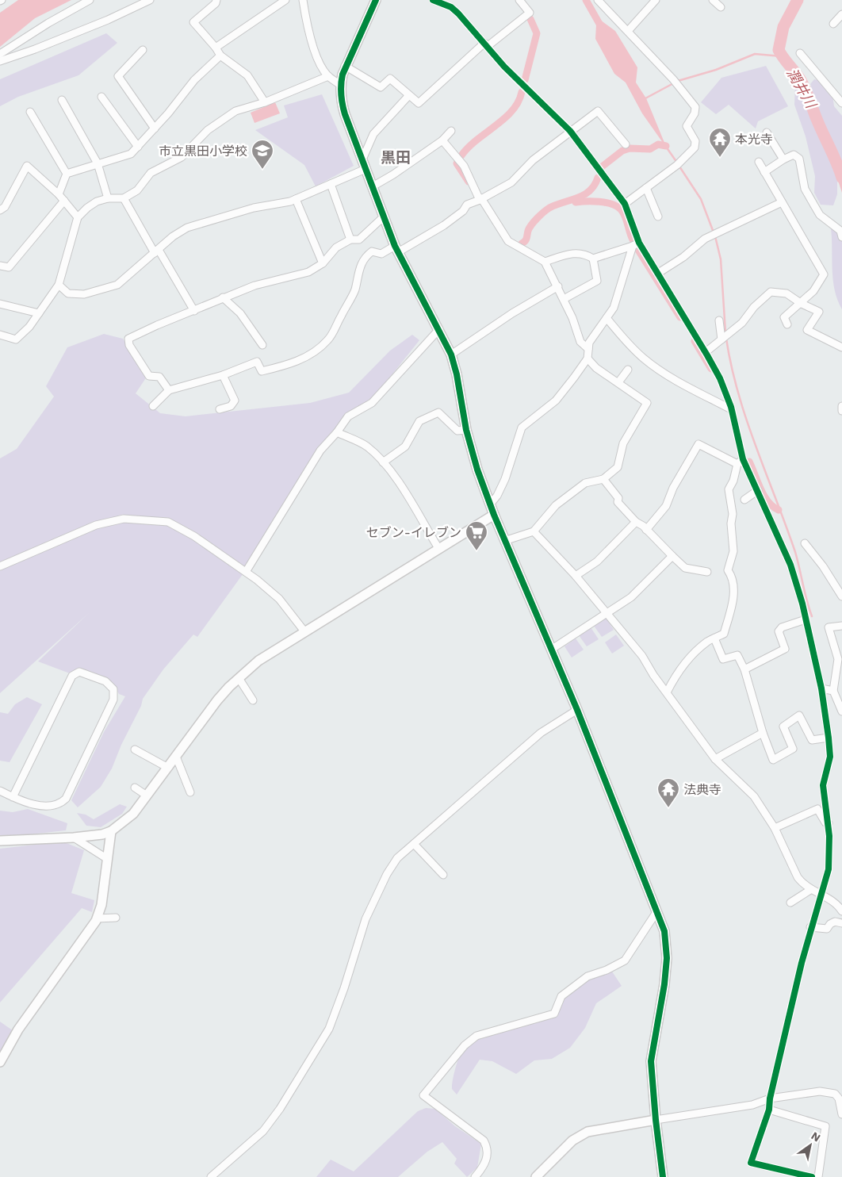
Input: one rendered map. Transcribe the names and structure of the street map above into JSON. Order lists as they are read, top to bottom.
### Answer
{
  "districts": ["黒田"],
  "water": ["潤井川"],
  "places": {
    "temple": ["本光寺", "法典寺"],
    "school or university": ["市立黒田小学校"],
    "supermarket": ["セブン-イレブン"]
  },
  "north": "top right"
}
